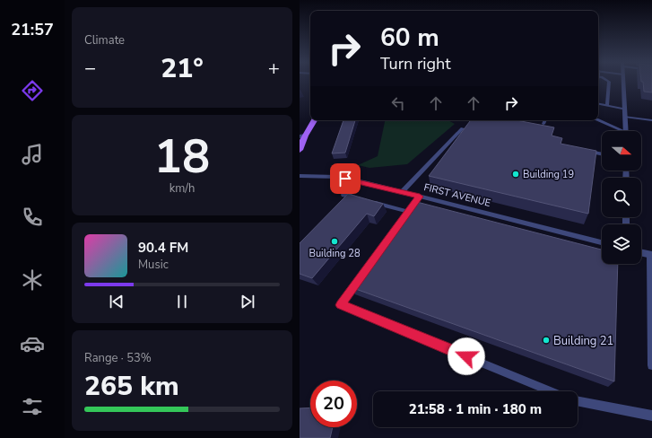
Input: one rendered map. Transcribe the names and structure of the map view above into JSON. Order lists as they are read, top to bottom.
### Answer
{
  "streets": {
    "street": ["FIRST AVENUE"]
  },
  "places": ["Building 19", "Building 28", "Building 21"],
  "north": "right",
  "page": {
    "tabs": "21:57",
    "tile": [
      "Climate",
      ["18", "km/h"],
      ["Range · 53%", "265 km"]
    ],
    "turn": ["60 m", "Turn right"],
    "heat": ["−", "21°", "+"],
    "song": ["90.4 FM", "Music"],
    "limit": "20",
    "trip": "21:58 · 1 min · 180 m"
  }
}
